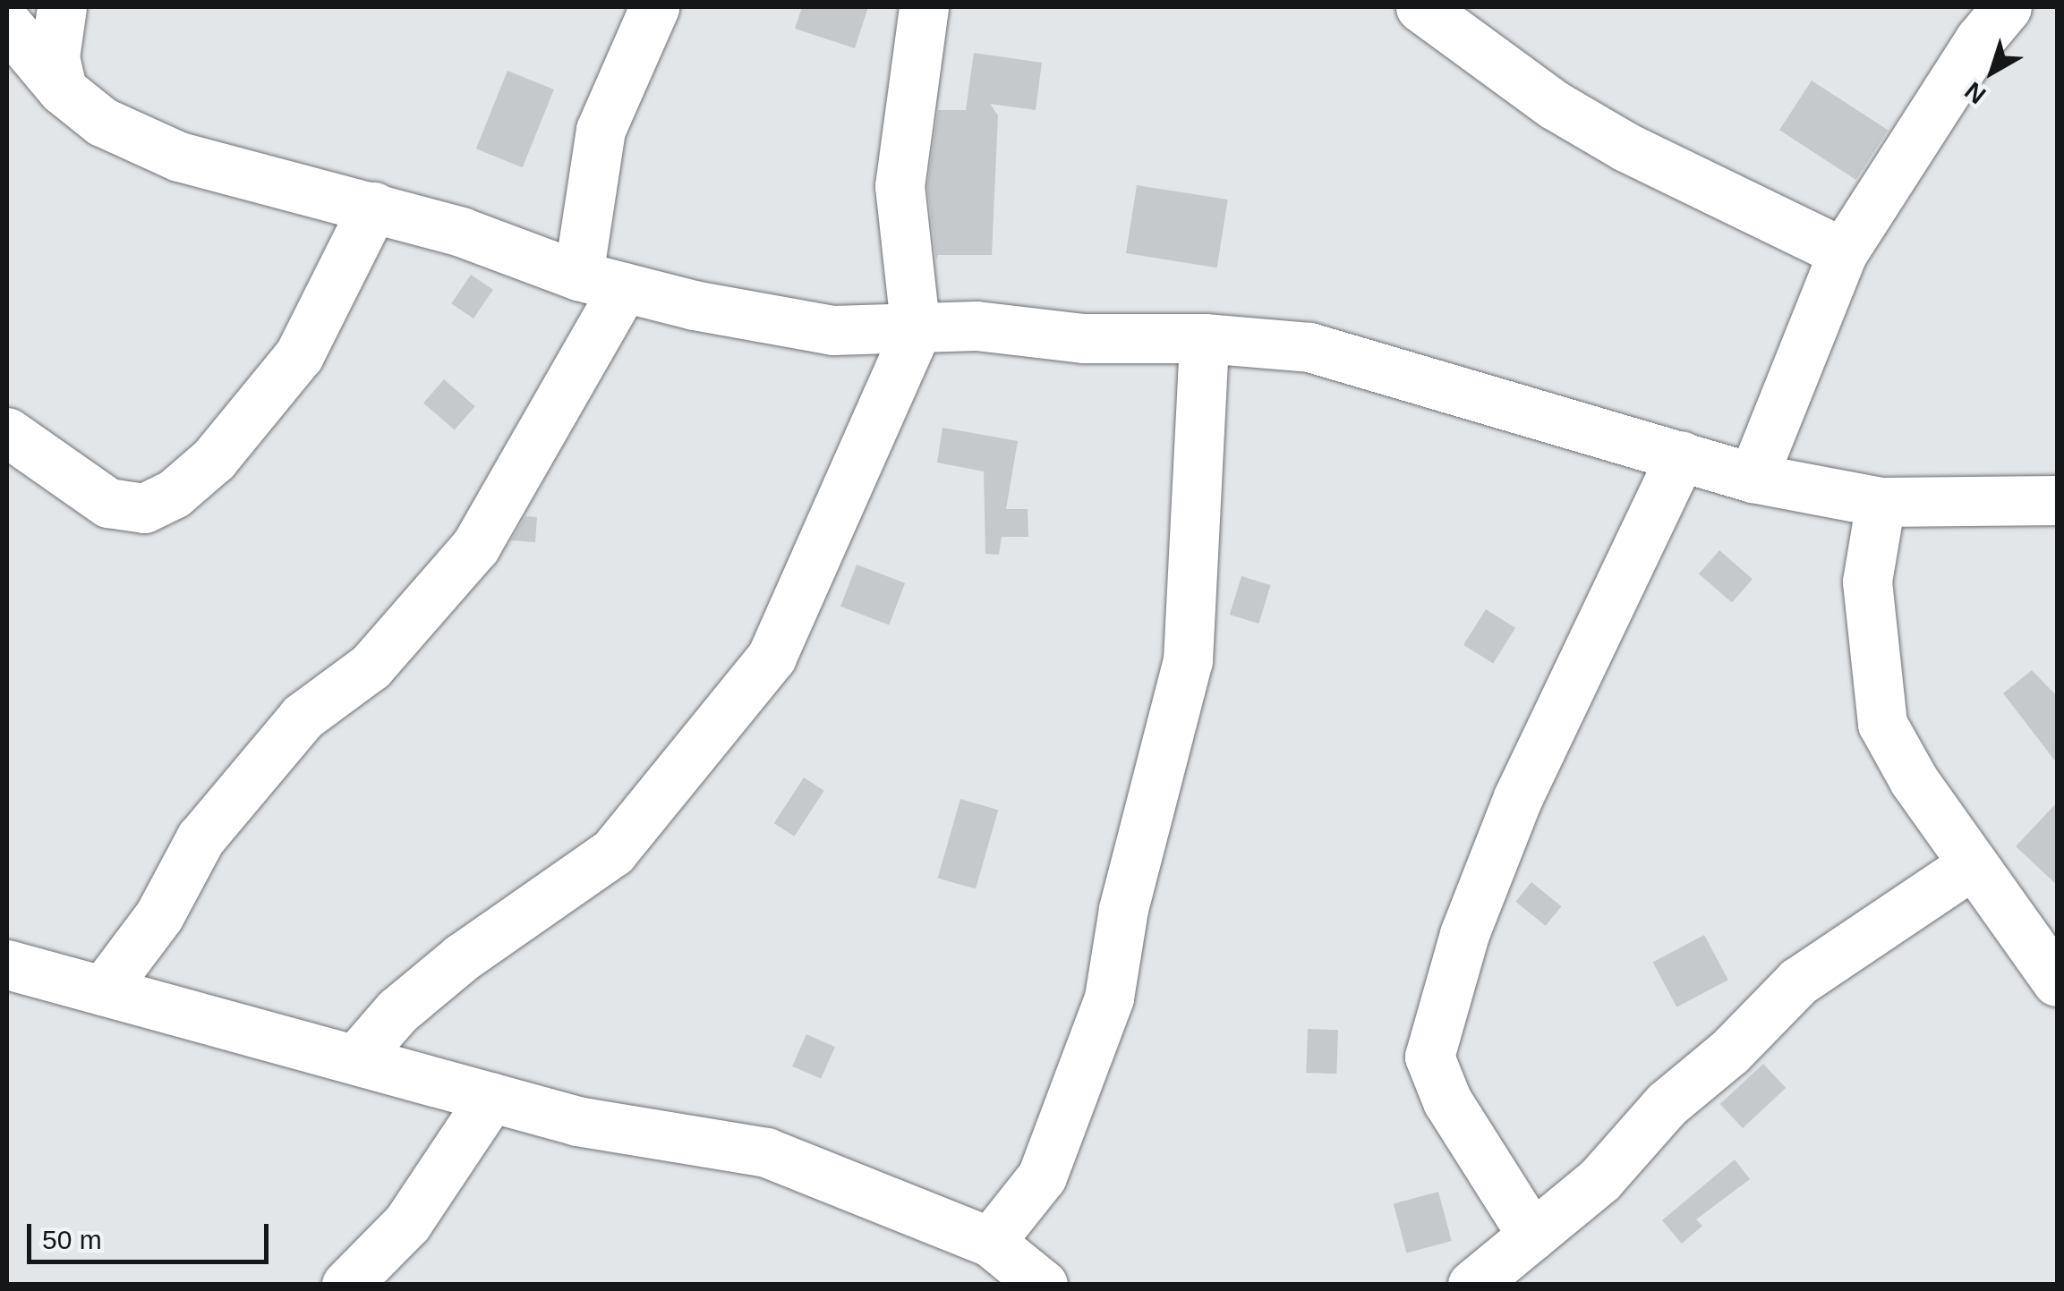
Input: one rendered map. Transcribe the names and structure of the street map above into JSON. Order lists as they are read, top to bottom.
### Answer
{
  "scale_bar": "50 m",
  "north": "bottom left"
}
